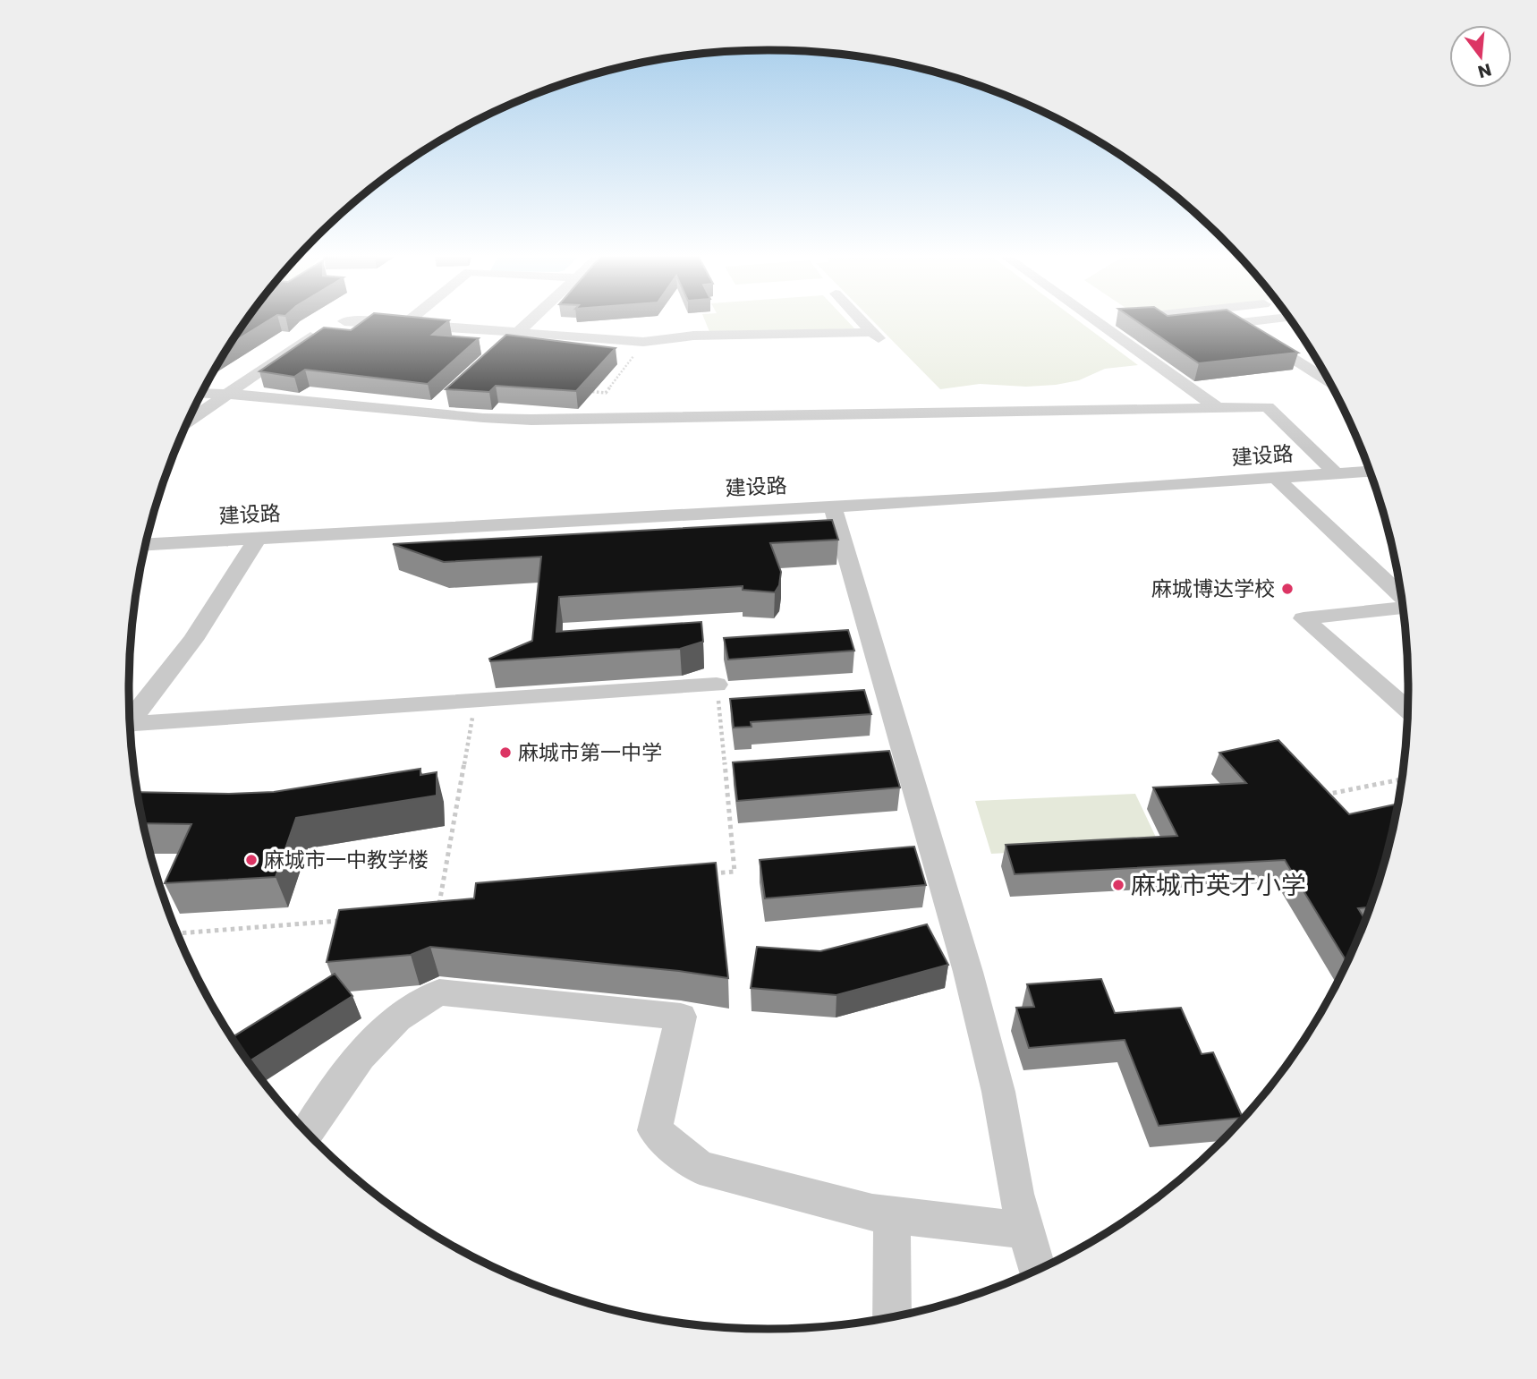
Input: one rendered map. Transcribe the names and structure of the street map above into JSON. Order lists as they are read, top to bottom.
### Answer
{
  "streets": {
    "street": ["建设路"]
  },
  "places": [
    "麻城博达学校",
    "麻城市第一中学",
    "麻城市一中教学楼",
    "麻城市英才小学"
  ],
  "north": "bottom"
}
